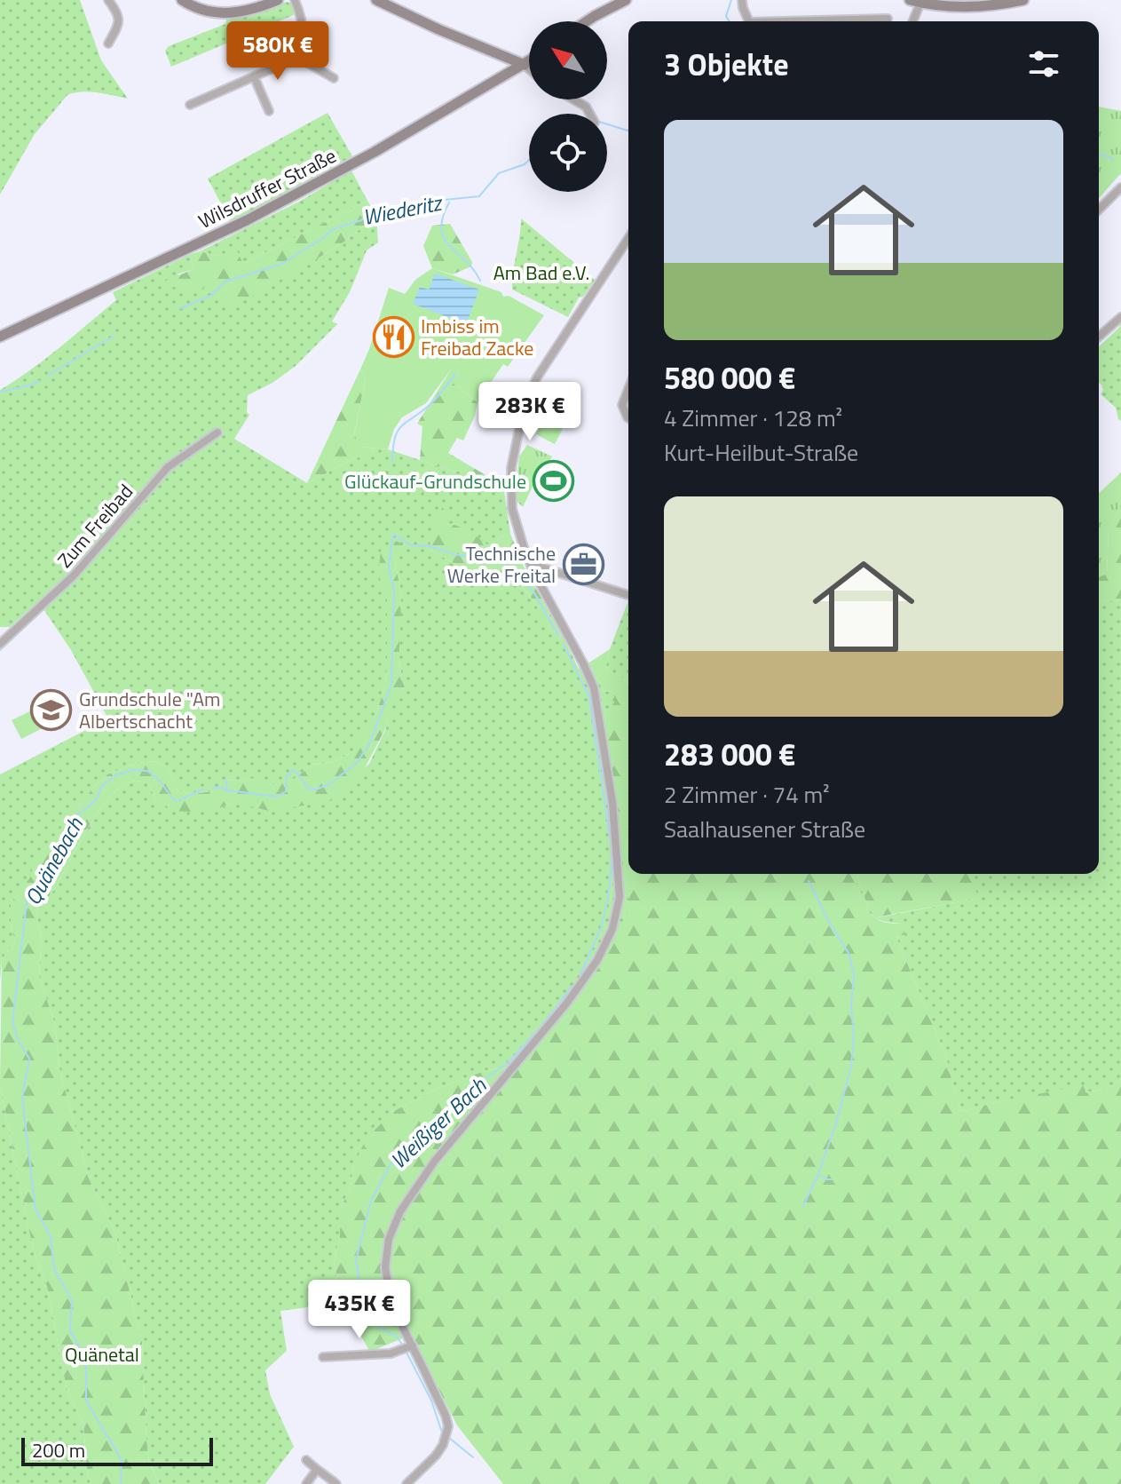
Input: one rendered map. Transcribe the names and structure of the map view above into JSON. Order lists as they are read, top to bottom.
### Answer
{
  "streets": {
    "main road": ["Wilsdruffer Straße"],
    "street": ["Zum Freibad"]
  },
  "water": ["Wiederitz", "Quänebach", "Weißiger Bach"],
  "parks": ["Am Bad e.V.", "Quänetal"],
  "places": {
    "restaurant": ["Imbiss im Freibad Zacke"],
    "sports": ["Glückauf-Grundschule"],
    "office": ["Technische Werke Freital"],
    "school or university": ["Grundschule \"Am Albertschacht"]
  },
  "scale_bar": "200 m",
  "north": "top left",
  "page": {
    "price": ["580K €", "283K €", "435K €"],
    "heading": "3 Objekte",
    "list": [
      {
        "name": "580 000 €",
        "note": "4 Zimmer · 128 m² · Kurt-Heilbut-Straße"
      },
      {
        "name": "283 000 €",
        "note": "2 Zimmer · 74 m² · Saalhausener Straße"
      }
    ],
    "scale": "200 m"
  }
}
